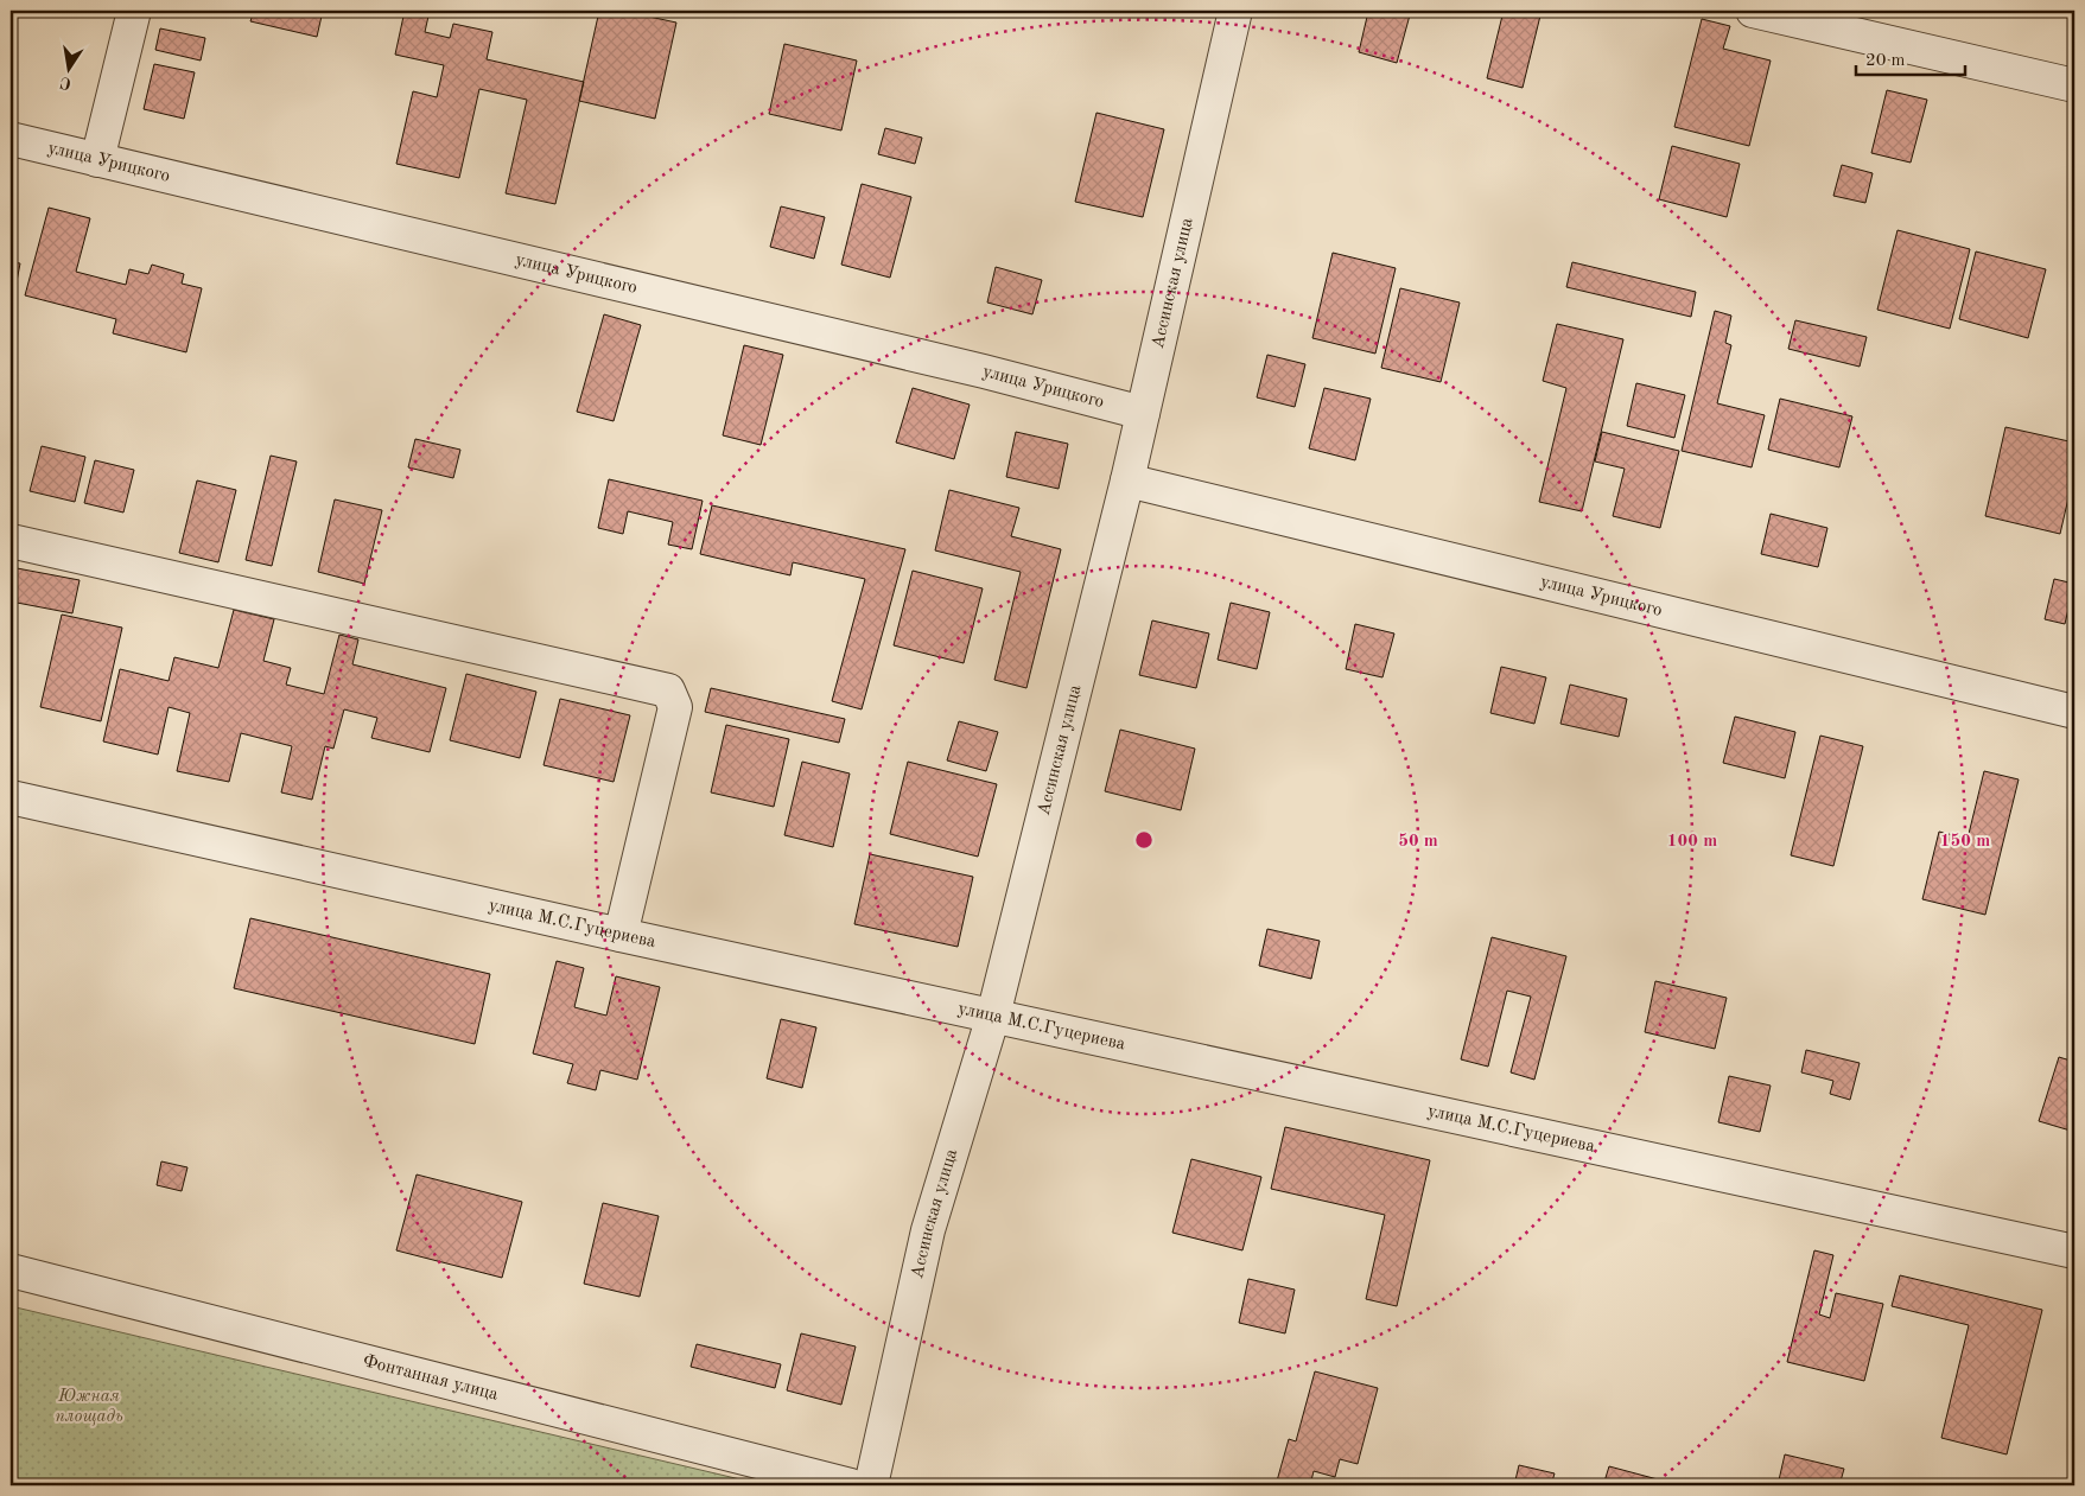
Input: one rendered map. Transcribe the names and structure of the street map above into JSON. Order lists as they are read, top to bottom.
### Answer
{
  "streets": {
    "street": [
      "улица Урицкого",
      "Ассинская улица",
      "улица М.С.Гуцериева",
      "Фонтанная улица"
    ]
  },
  "crossings": [
    ["улица Урицкого", "Ассинская улица"],
    ["Ассинская улица", "улица М.С.Гуцериева"]
  ],
  "parks": ["Южная площадь"],
  "scale_bar": "20 m",
  "north": "bottom",
  "rings": ["50 m", "100 m", "150 m"]
}
